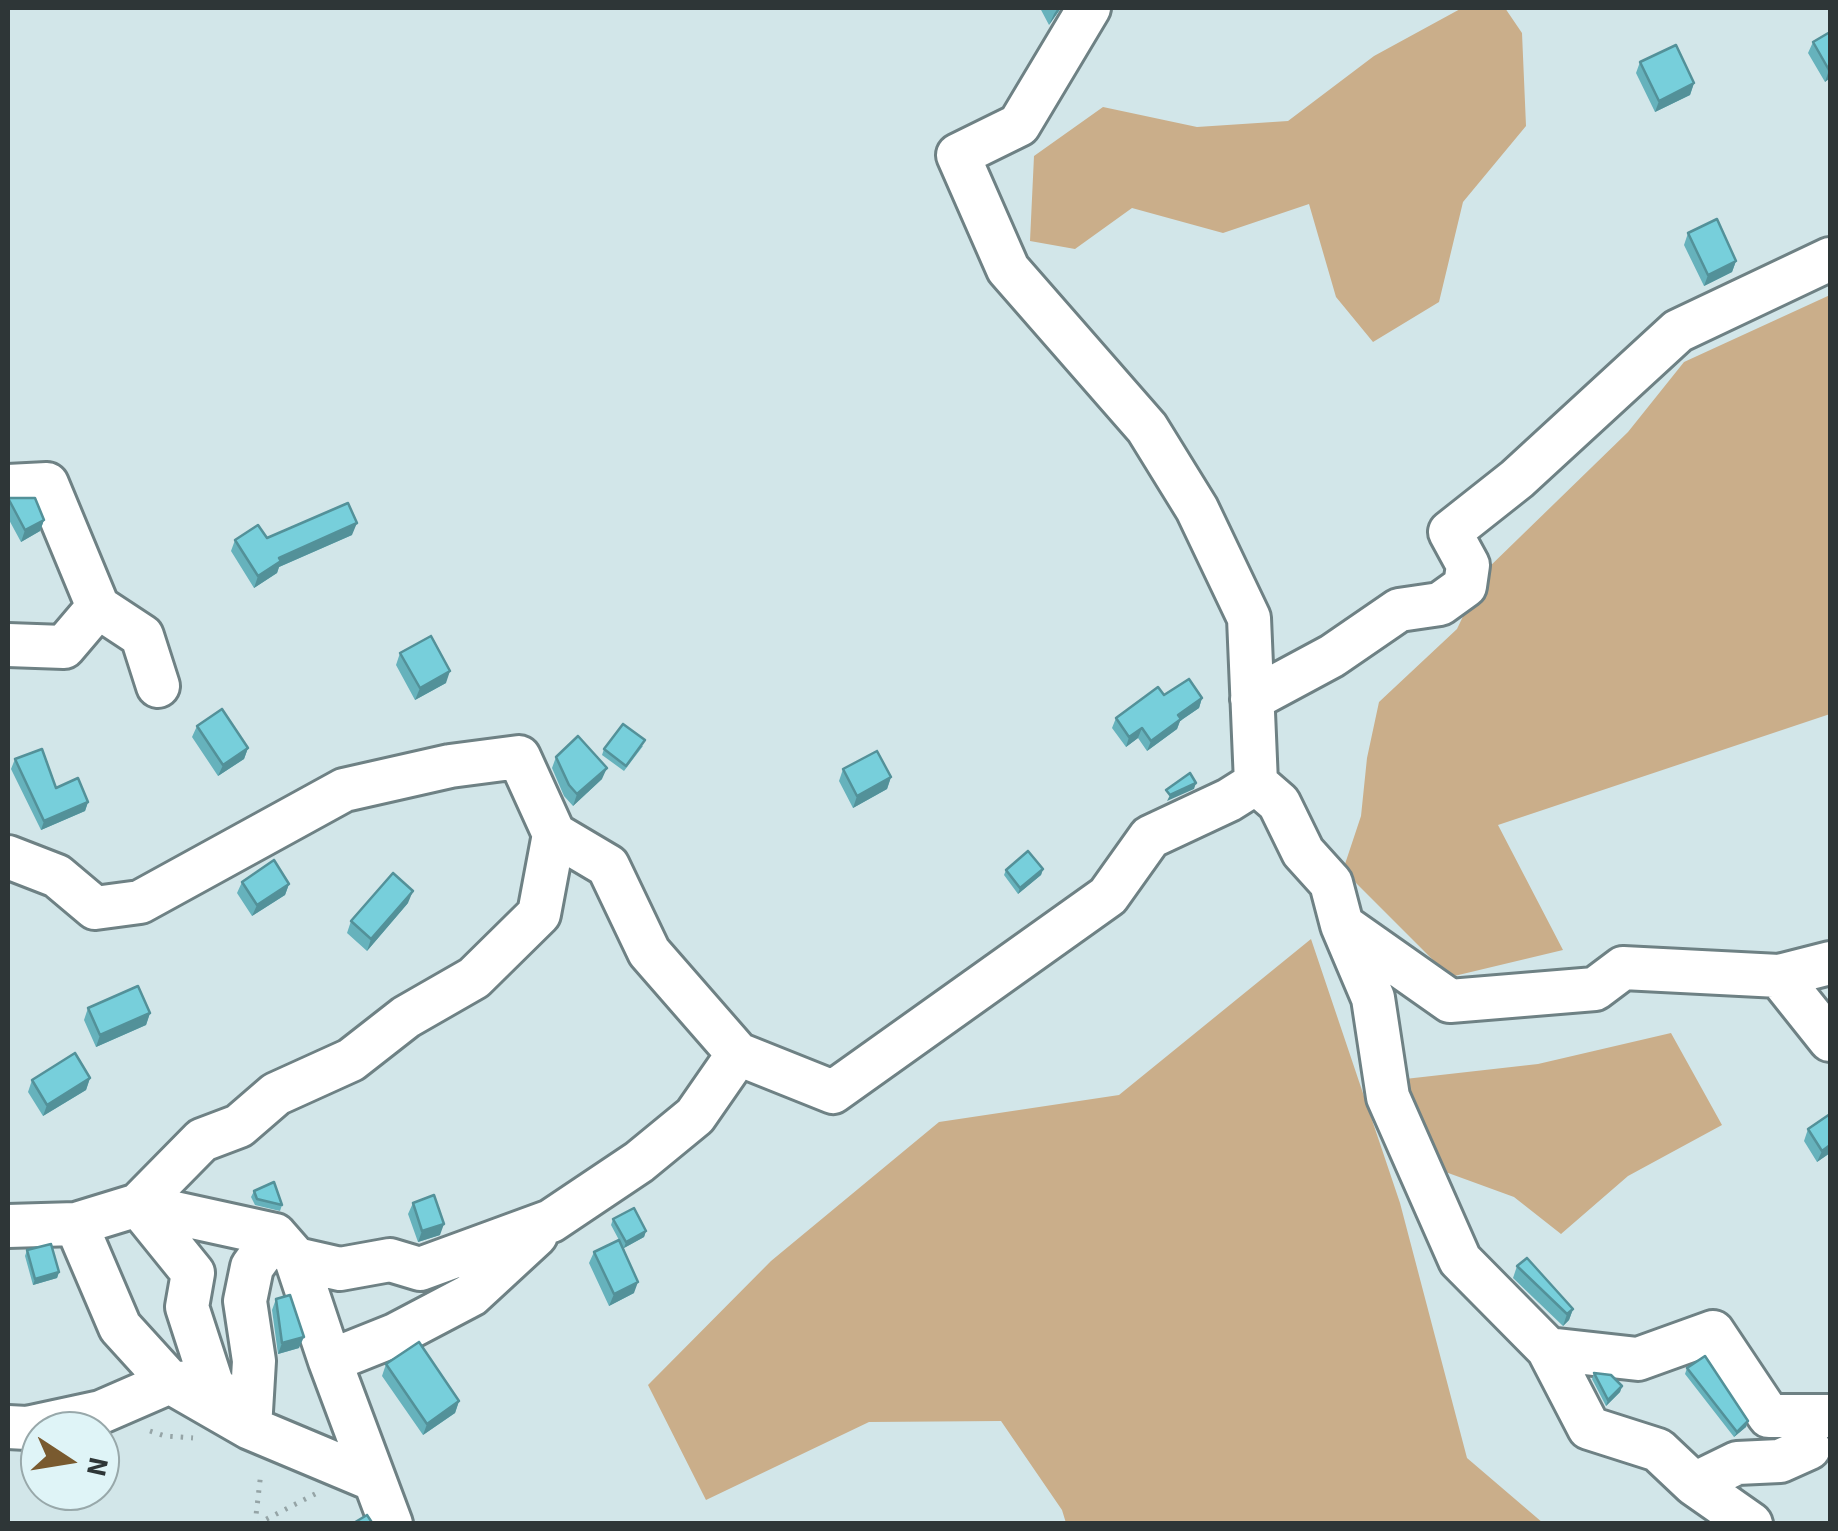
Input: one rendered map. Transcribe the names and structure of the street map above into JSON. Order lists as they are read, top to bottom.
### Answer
{
  "north": "right"
}
